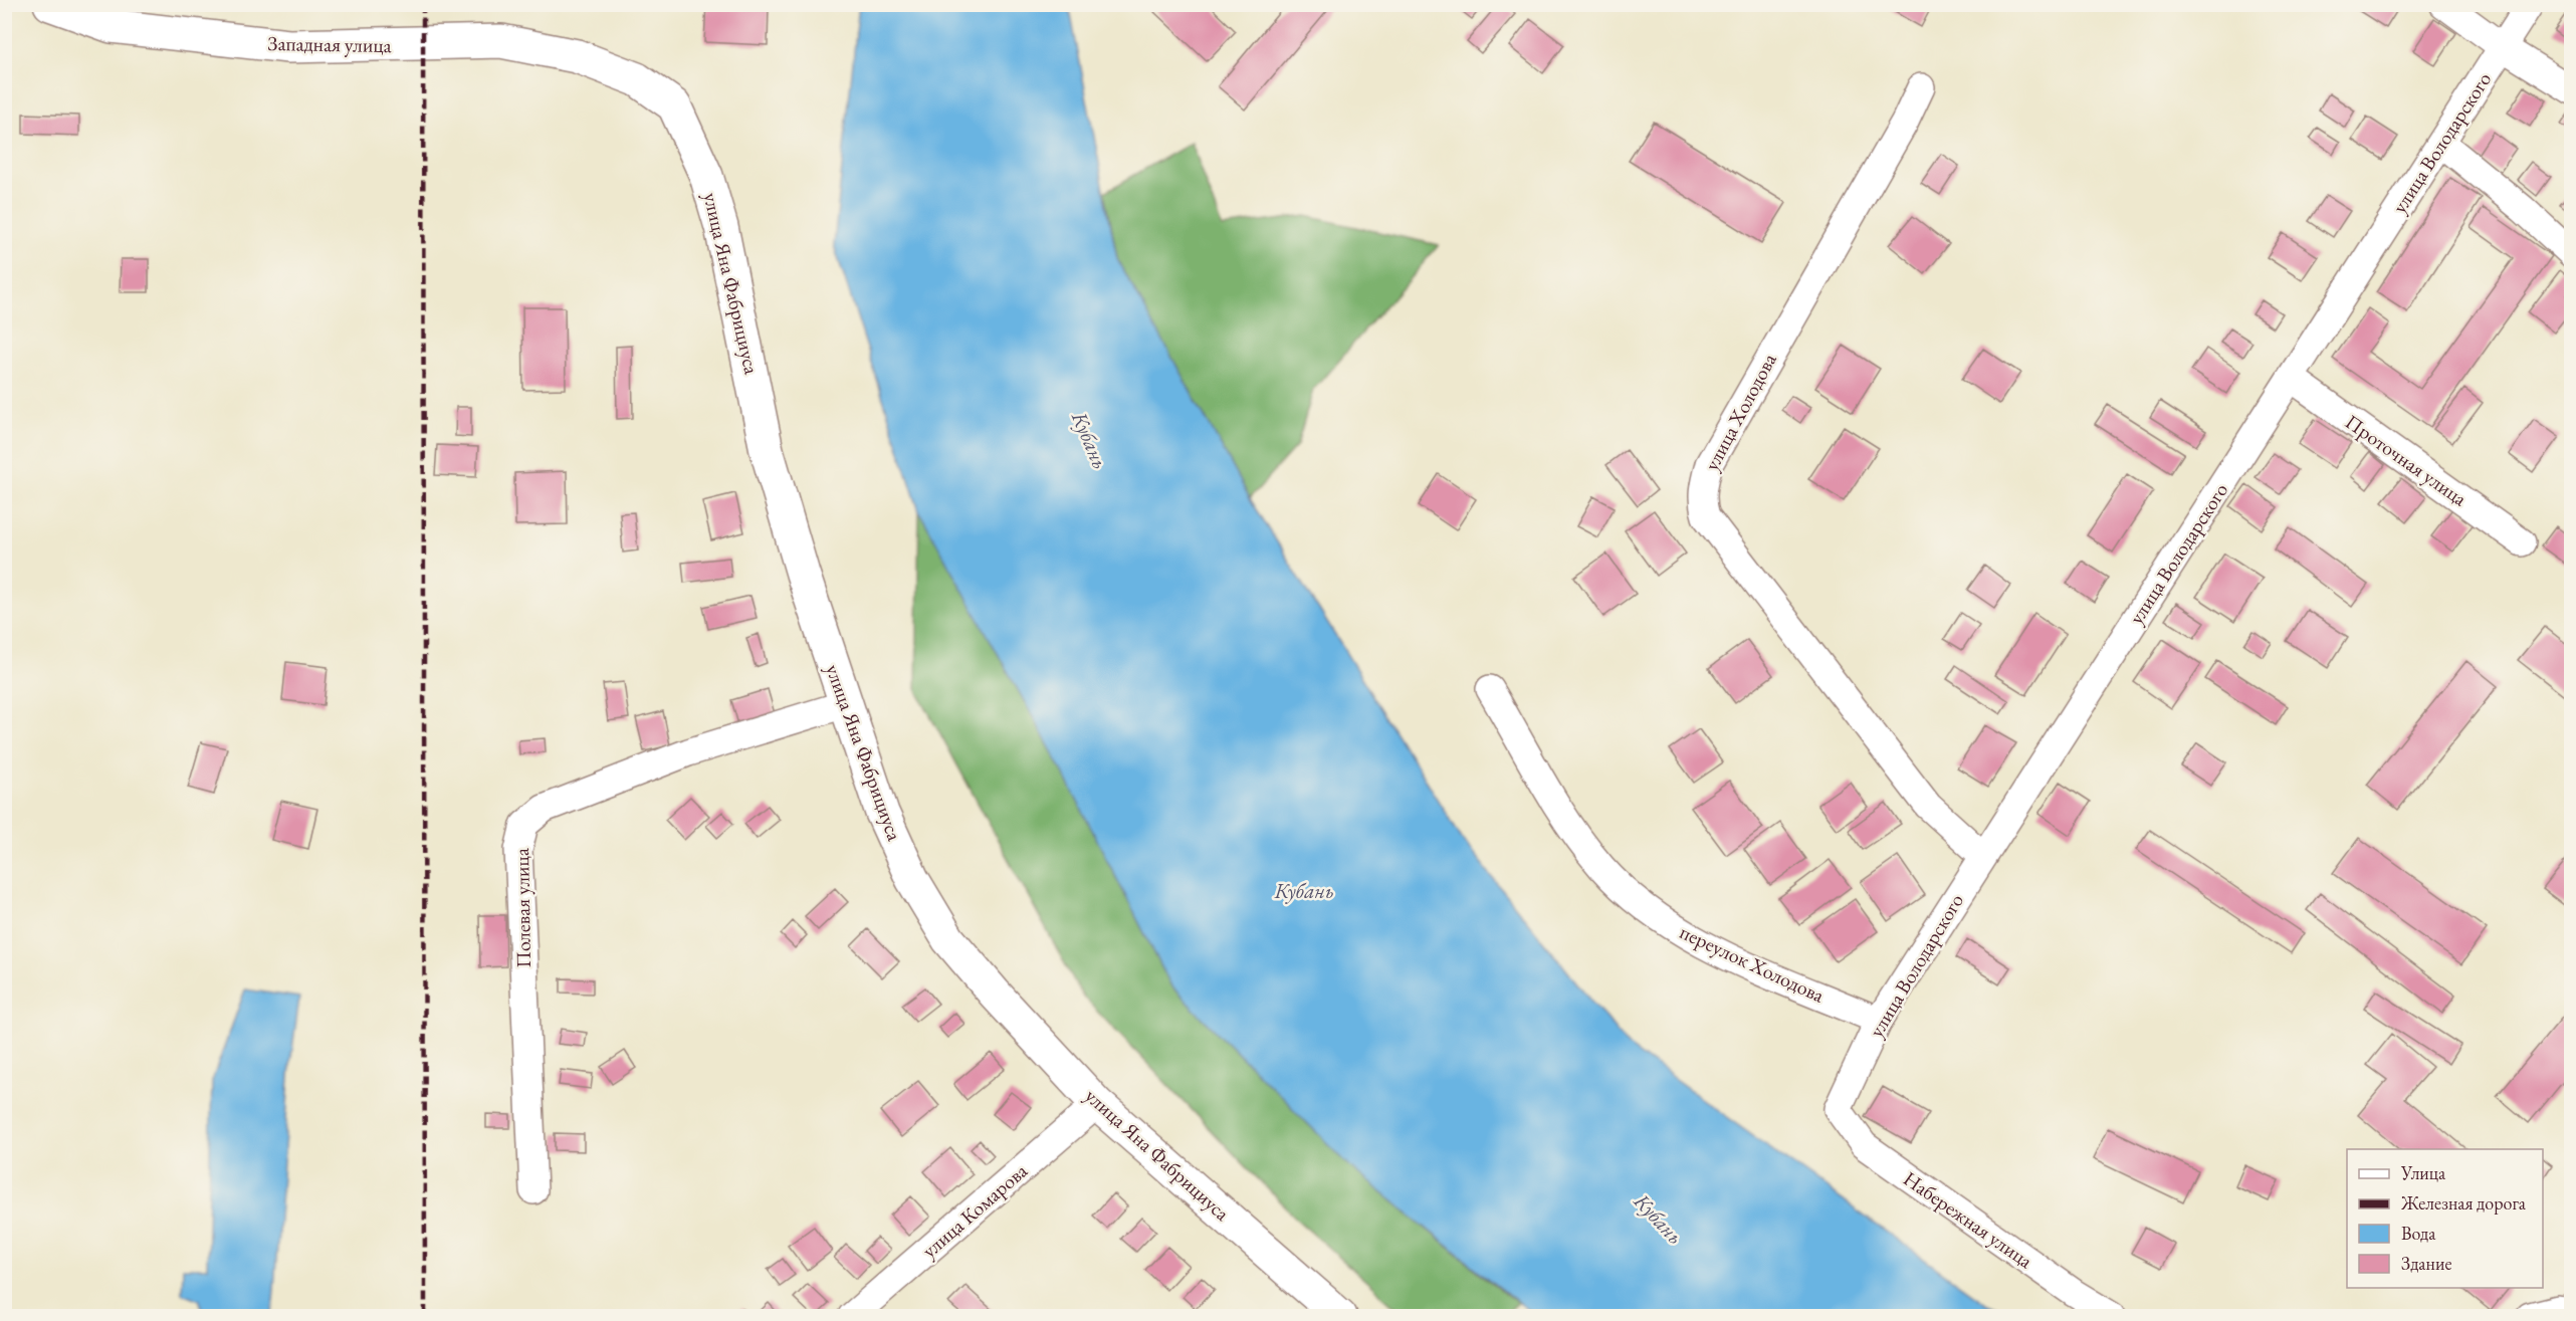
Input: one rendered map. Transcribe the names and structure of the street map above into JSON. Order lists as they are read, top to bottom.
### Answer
{
  "streets": {
    "street": [
      "Западная улица",
      "улица Володарского",
      "улица Яна Фабрициуса",
      "улица Холодова",
      "Проточная улица",
      "Полевая улица",
      "переулок Холодова",
      "улица Комарова",
      "Набережная улица"
    ]
  },
  "crossings": [
    ["Западная улица", "улица Яна Фабрициуса"],
    ["улица Володарского", "улица Холодова"],
    ["улица Володарского", "Проточная улица"],
    ["улица Володарского", "переулок Холодова"],
    ["улица Володарского", "Набережная улица"],
    ["улица Яна Фабрициуса", "Полевая улица"],
    ["улица Яна Фабрициуса", "улица Комарова"]
  ],
  "water": ["Кубань"],
  "legend": [
    "Улица",
    "Железная дорога",
    "Вода",
    "Здание"
  ]
}
